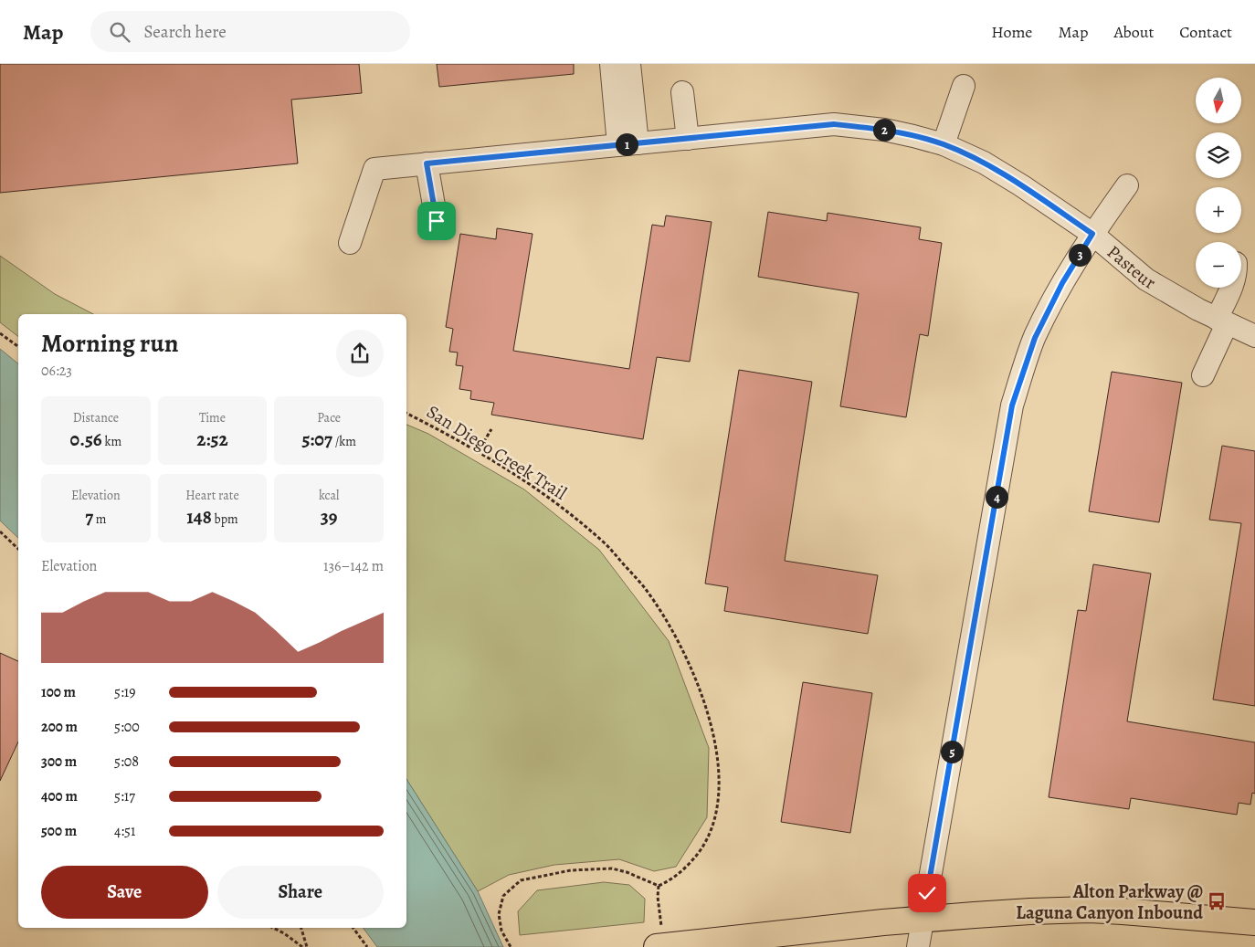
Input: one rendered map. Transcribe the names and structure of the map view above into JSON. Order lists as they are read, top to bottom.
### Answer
{
  "streets": {
    "street": ["Pasteur"],
    "path": ["San Diego Creek Trail"]
  },
  "places": {
    "bus stop": ["Alton Parkway @ Laguna Canyon Inbound"]
  },
  "north": "bottom",
  "page": {
    "header": "Map",
    "search": "Search here",
    "nav": [
      "Home",
      "Map",
      "About",
      "Contact"
    ],
    "map_buttons": ["+", "−"],
    "pins": [
      "2",
      "1",
      "3",
      "4",
      "5"
    ],
    "heading": ["Morning run", "06:23"],
    "stats": [
      ["Distance", "0.56 km"],
      ["Time", "2:52"],
      ["Pace", "5:07 /km"],
      ["Elevation", "7 m"],
      ["Heart rate", "148 bpm"],
      ["kcal", "39"]
    ],
    "chart": ["Elevation", "136–142 m"],
    "list": [
      {
        "name": "100 m",
        "note": "5:19"
      },
      {
        "name": "200 m",
        "note": "5:00"
      },
      {
        "name": "300 m",
        "note": "5:08"
      },
      {
        "name": "400 m",
        "note": "5:17"
      },
      {
        "name": "500 m",
        "note": "4:51"
      }
    ],
    "buttons": ["Save", "Share"]
  }
}
